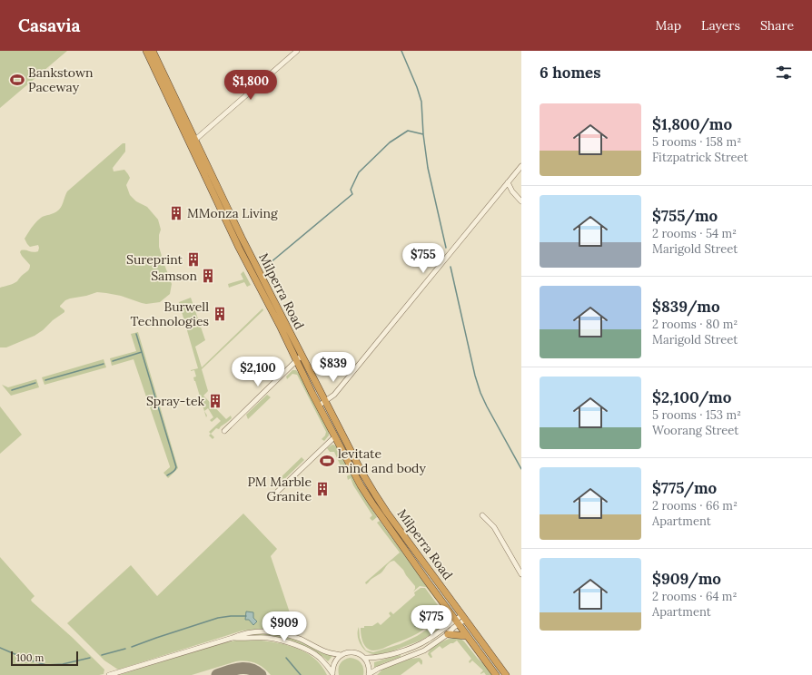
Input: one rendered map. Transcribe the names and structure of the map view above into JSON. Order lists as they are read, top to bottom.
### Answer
{
  "streets": {
    "highway": ["Milperra Road"]
  },
  "places": {
    "sports": ["Bankstown Paceway", "levitate mind and body"],
    "building": [
      "MMonza Living",
      "Sureprint",
      "Samson",
      "Burwell Technologies",
      "Spray-tek",
      "PM Marble Granite"
    ]
  },
  "scale_bar": "100 m",
  "page": {
    "header": "Casavia",
    "nav": ["Map", "Layers", "Share"],
    "heading": "6 homes",
    "price": [
      "$1,800",
      "$755",
      "$839",
      "$2,100",
      "$775",
      "$909"
    ],
    "list": [
      {
        "name": "$1,800/mo",
        "note": "5 rooms · 158 m² · Fitzpatrick Street"
      },
      {
        "name": "$755/mo",
        "note": "2 rooms · 54 m² · Marigold Street"
      },
      {
        "name": "$839/mo",
        "note": "2 rooms · 80 m² · Marigold Street"
      },
      {
        "name": "$2,100/mo",
        "note": "5 rooms · 153 m² · Woorang Street"
      },
      {
        "name": "$775/mo",
        "note": "2 rooms · 66 m² · Apartment"
      },
      {
        "name": "$909/mo",
        "note": "2 rooms · 64 m² · Apartment"
      }
    ],
    "scale": "100 m"
  }
}
